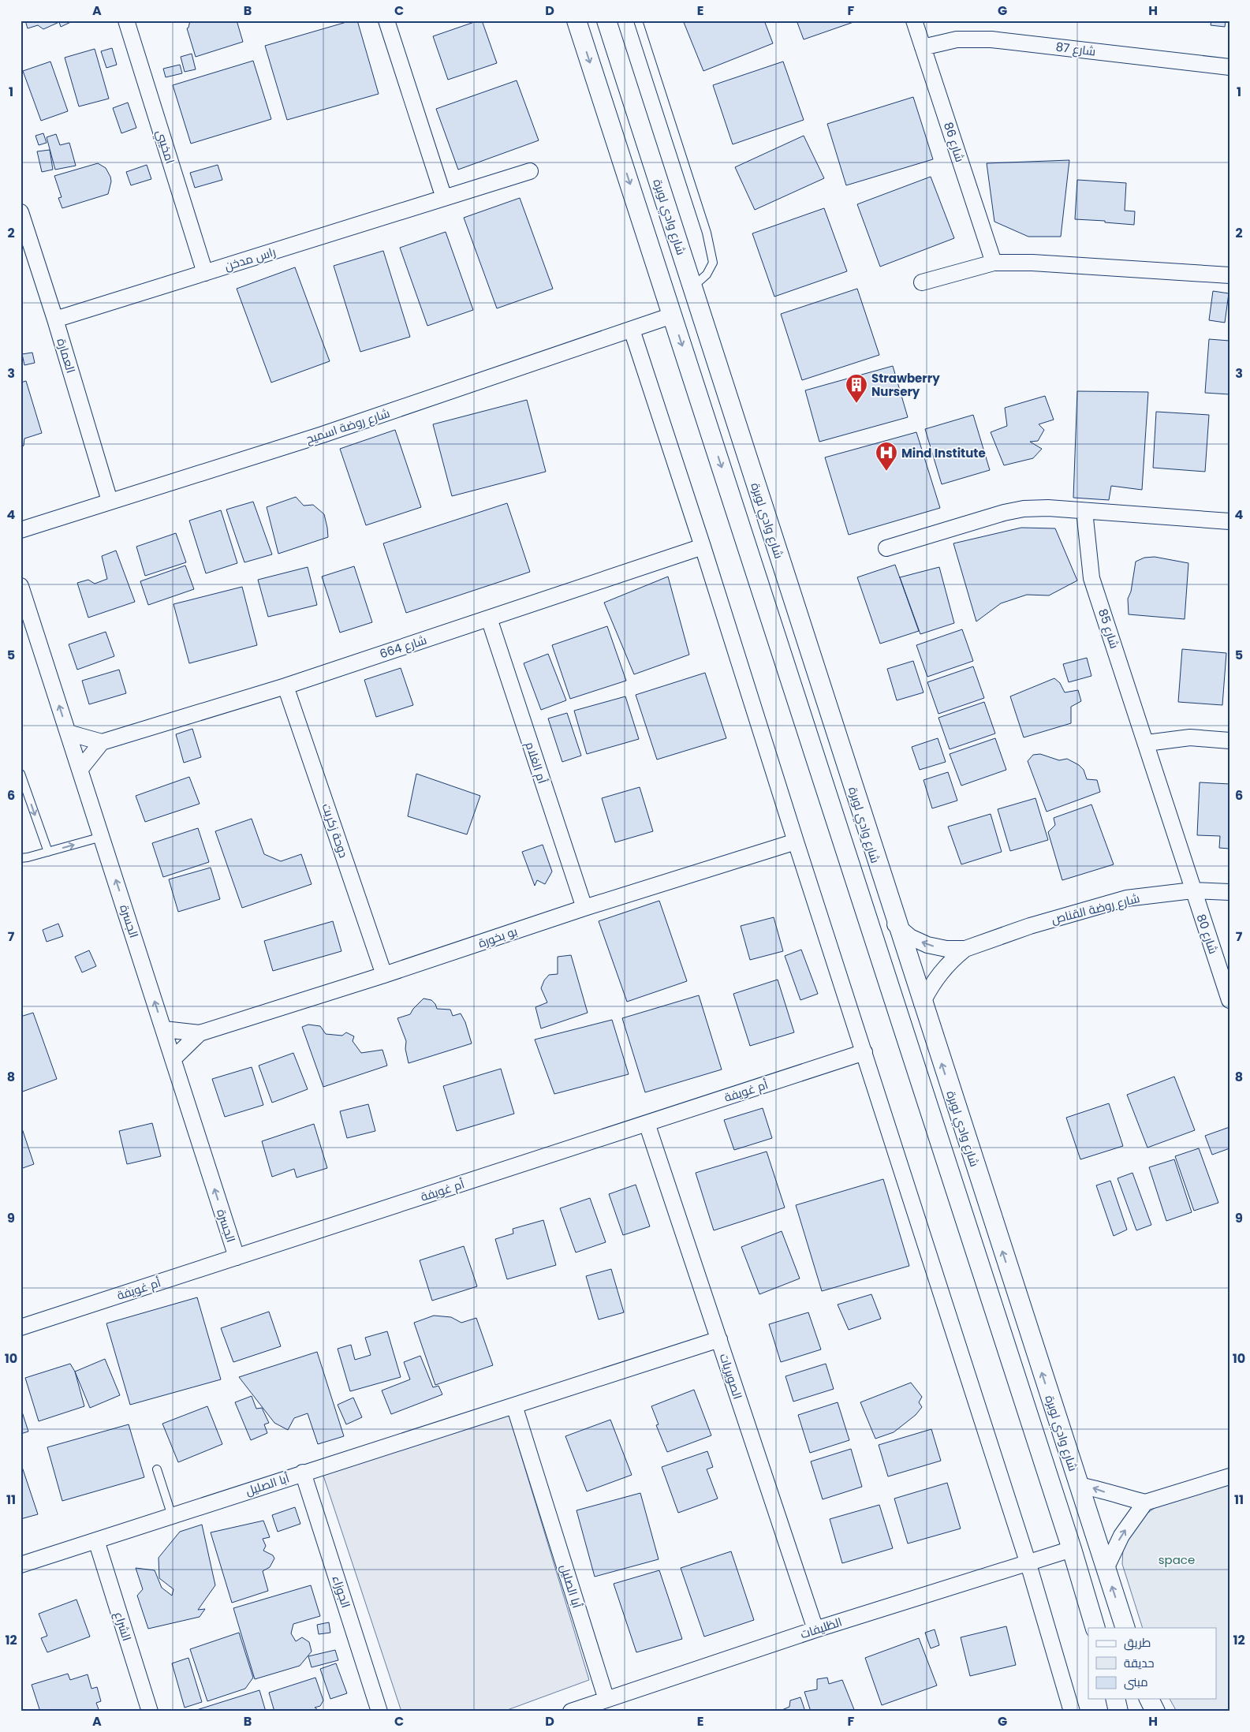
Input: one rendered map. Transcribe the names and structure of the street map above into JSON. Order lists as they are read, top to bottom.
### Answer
{
  "streets": {
    "street": [
      "شارع 87",
      "شارع 86",
      "امخيبي",
      "شارع وادي لوبرة",
      "راس مدخن",
      "العمارة",
      "شارع روضة اسميح",
      "شارع 85",
      "شارع 664",
      "أم الغلام",
      "دوحة زكريت",
      "شارع روضة القناص",
      "الجسرة",
      "شارع 80",
      "بو بخورة",
      "أم غويفة",
      "الصويريات",
      "أبا الصليل",
      "الجوزاء",
      "الشراع",
      "الظليفات"
    ]
  },
  "crossings": [
    ["شارع 87", "شارع 86"],
    ["امخيبي", "راس مدخن"],
    ["شارع وادي لوبرة", "شارع روضة القناص"],
    ["راس مدخن", "العمارة"],
    ["العمارة", "شارع روضة اسميح"],
    ["شارع 85", "شارع روضة القناص"],
    ["شارع 85", "شارع 80"],
    ["شارع 664", "أم الغلام"],
    ["شارع 664", "دوحة زكريت"],
    ["أم الغلام", "بو بخورة"],
    ["دوحة زكريت", "بو بخورة"],
    ["شارع روضة القناص", "شارع 80"],
    ["الجسرة", "بو بخورة"],
    ["الجسرة", "أم غويفة"],
    ["أم غويفة", "الصويريات"],
    ["الصويريات", "أبا الصليل"],
    ["الصويريات", "الظليفات"],
    ["أبا الصليل", "الجوزاء"],
    ["أبا الصليل", "الشراع"],
    ["أبا الصليل", "الظليفات"]
  ],
  "one_way": ["الجسرة"],
  "parks": ["space"],
  "places": {
    "building": ["Strawberry Nursery"],
    "hospital": ["Mind Institute"]
  },
  "legend": ["طريق", "حديقة", "مبنى"],
  "grid": {
    "columns": [
      "A",
      "B",
      "C",
      "D",
      "E",
      "F",
      "G",
      "H"
    ],
    "rows": [
      "1",
      "2",
      "3",
      "4",
      "5",
      "6",
      "7",
      "8",
      "9",
      "10",
      "11",
      "12"
    ]
  }
}
